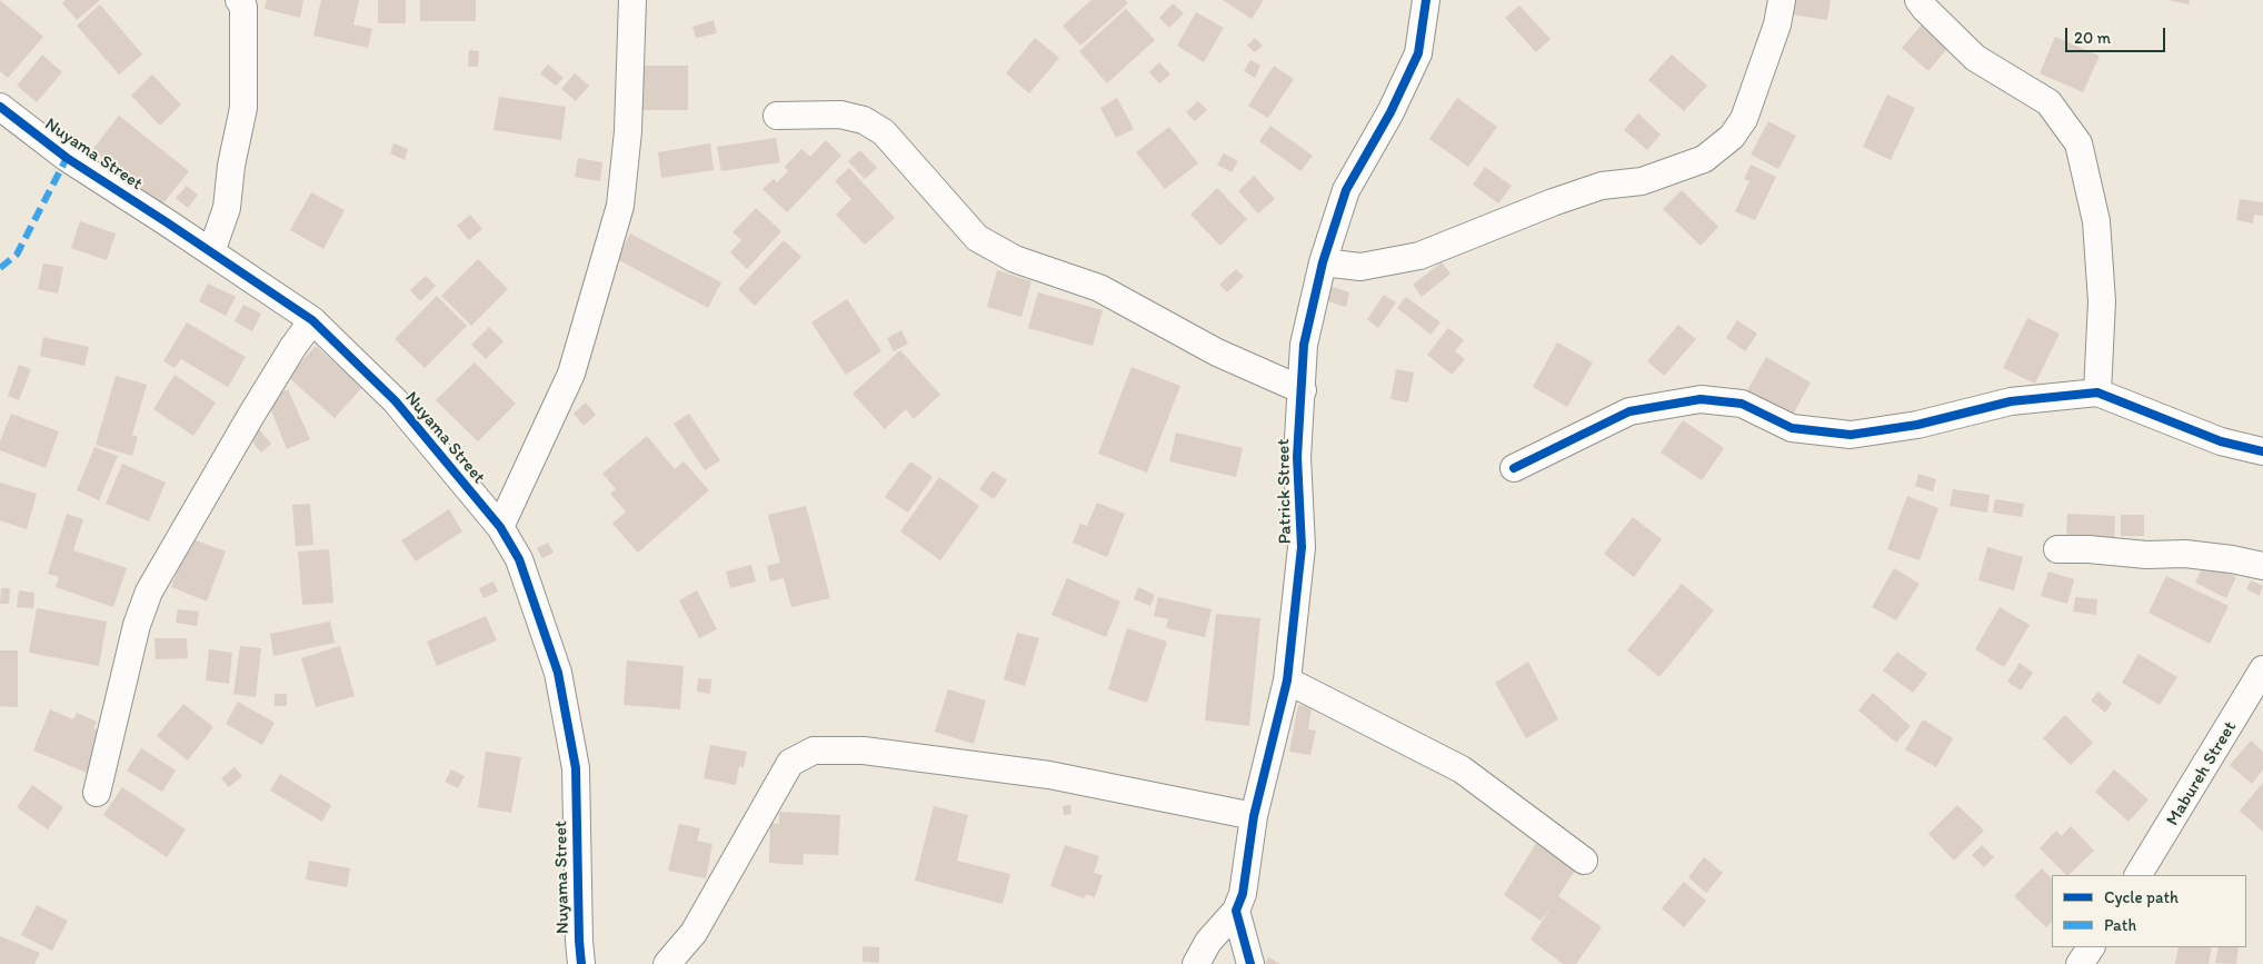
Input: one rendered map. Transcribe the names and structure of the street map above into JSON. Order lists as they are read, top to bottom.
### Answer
{
  "streets": {
    "street": ["Nuyama Street", "Patrick Street", "Mabureh Street"]
  },
  "legend": ["Cycle path", "Path"],
  "scale_bar": "20 m"
}
